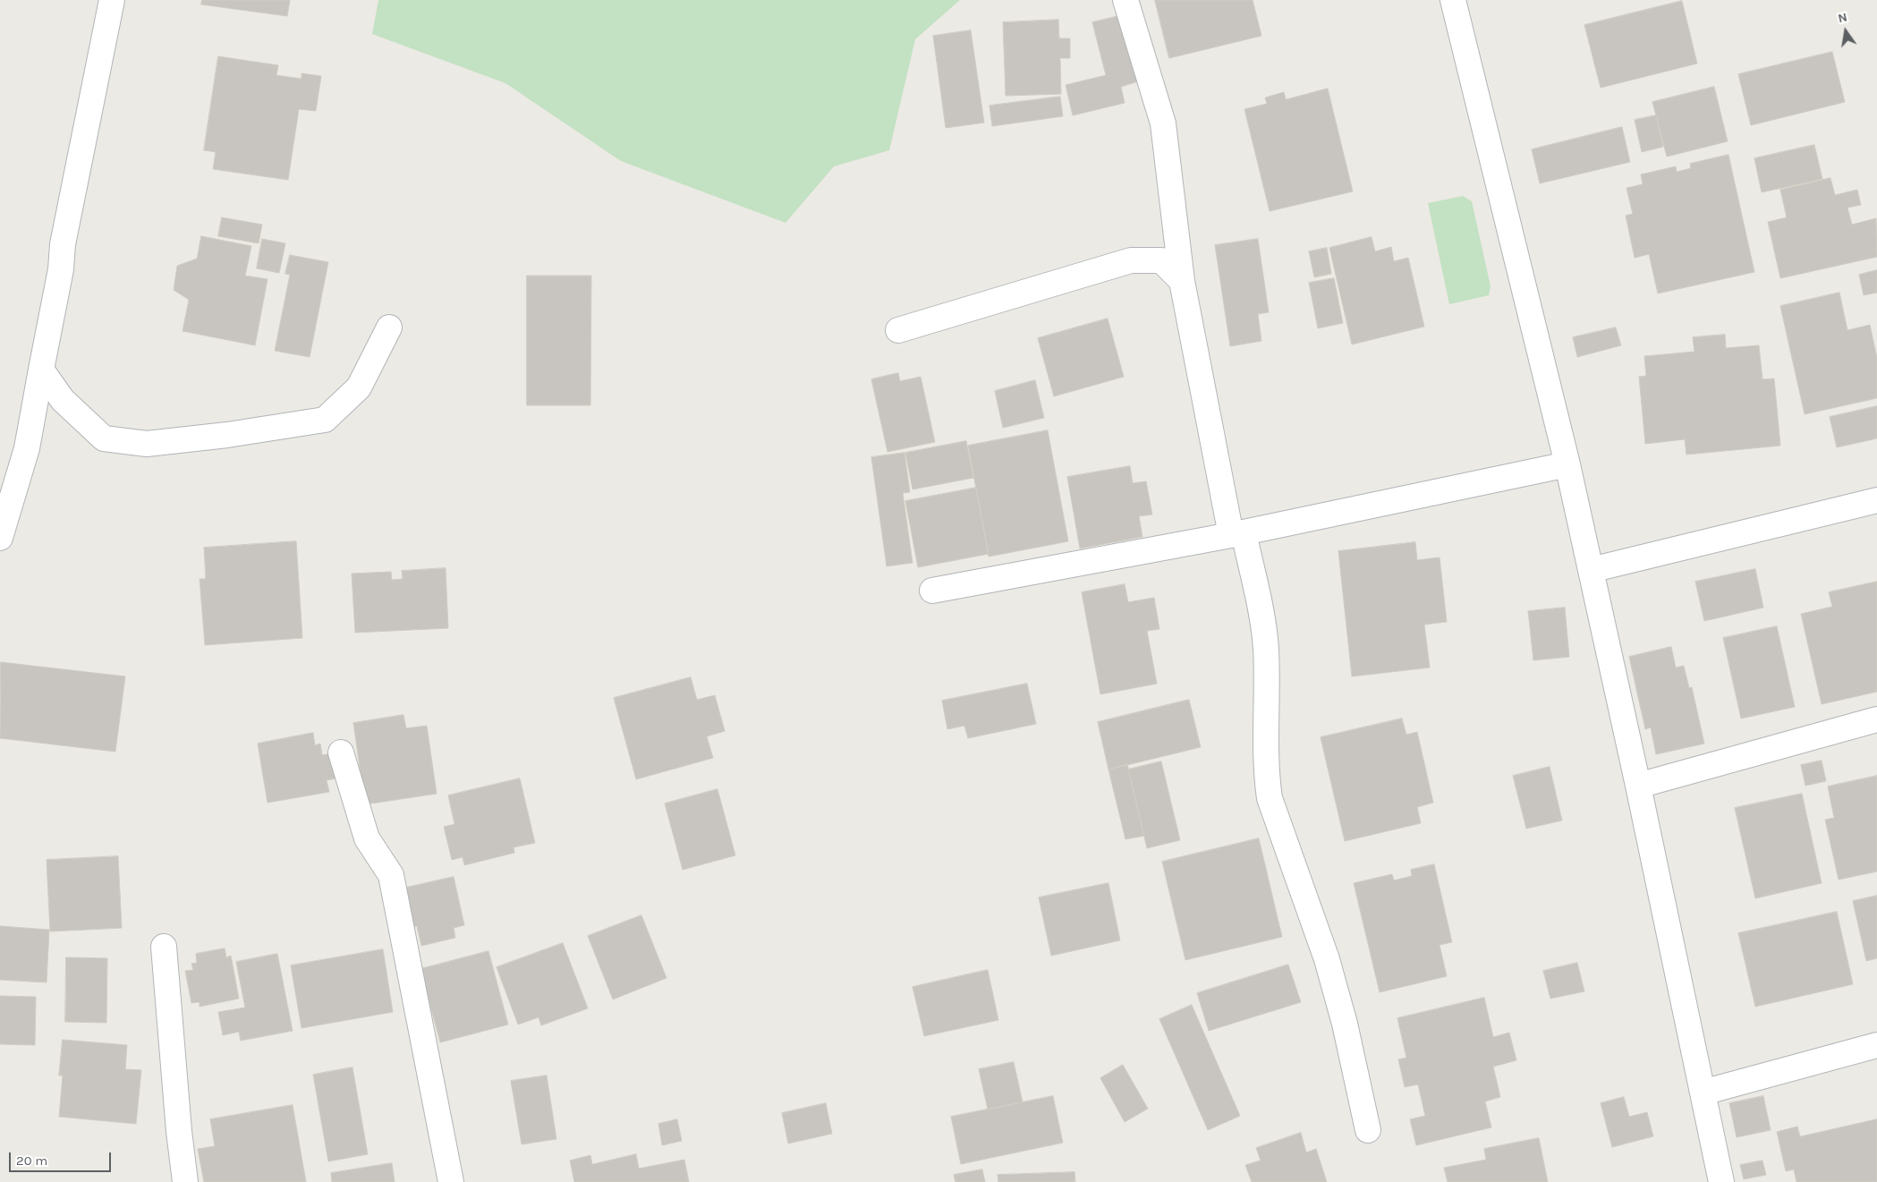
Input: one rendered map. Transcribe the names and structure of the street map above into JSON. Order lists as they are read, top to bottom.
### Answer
{
  "scale_bar": "20 m",
  "north": "top"
}
